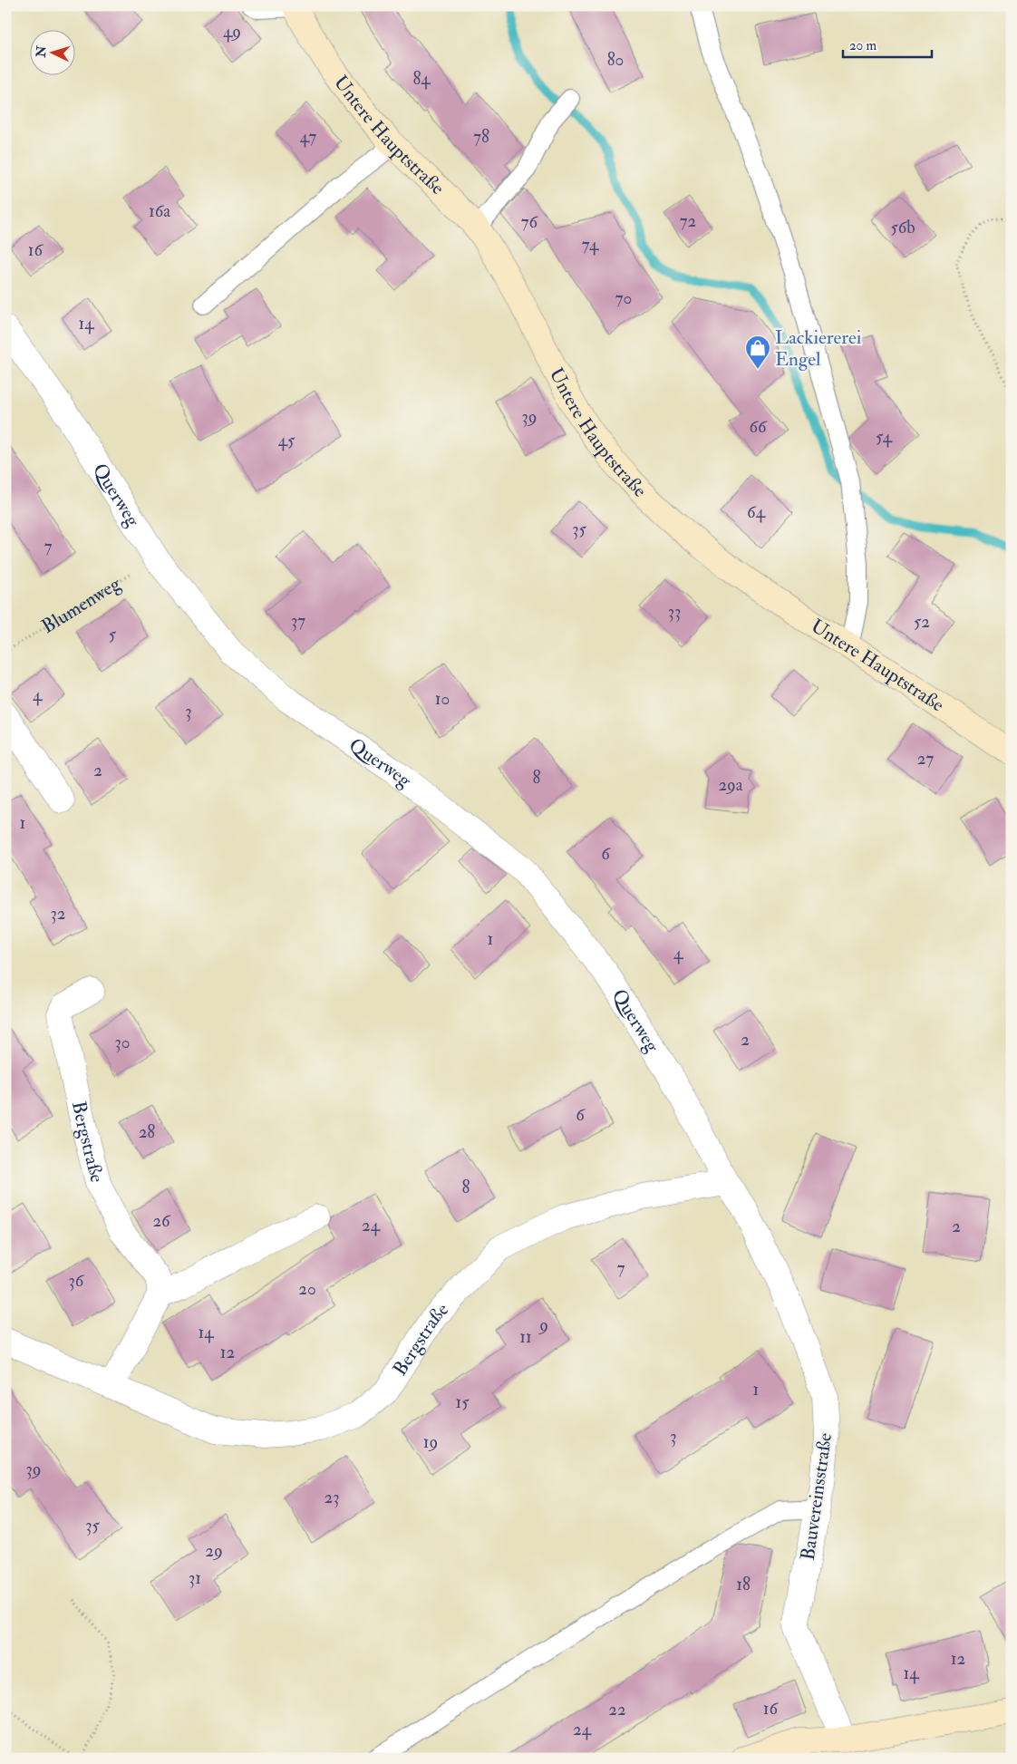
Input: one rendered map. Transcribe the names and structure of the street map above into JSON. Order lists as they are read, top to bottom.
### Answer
{
  "streets": {
    "street": [
      "Untere Hauptstraße",
      "Querweg",
      "Bergstraße",
      "Bauvereinsstraße"
    ],
    "path": ["Blumenweg"]
  },
  "crossings": [
    ["Querweg", "Blumenweg"],
    ["Querweg", "Bergstraße"],
    ["Querweg", "Bauvereinsstraße"]
  ],
  "places": {
    "shop": ["Lackiererei Engel"]
  },
  "house_numbers": [
    "49",
    "80",
    "84",
    "47",
    "78",
    "16a",
    "72",
    "76",
    "56b",
    "74",
    "16",
    "70",
    "14",
    "39",
    "66",
    "54",
    "45",
    "64",
    "35",
    "7",
    "33",
    "37",
    "52",
    "5",
    "4",
    "10",
    "3",
    "27",
    "2",
    "8",
    "29a",
    "1",
    "6",
    "32",
    "1",
    "4",
    "2",
    "30",
    "6",
    "28",
    "8",
    "26",
    "24",
    "2",
    "7",
    "36",
    "20",
    "9",
    "14",
    "11",
    "12",
    "1",
    "15",
    "3",
    "19",
    "39",
    "23",
    "35",
    "29",
    "31",
    "18",
    "12",
    "14",
    "16",
    "22",
    "24"
  ],
  "scale_bar": "20 m",
  "north": "left"
}
